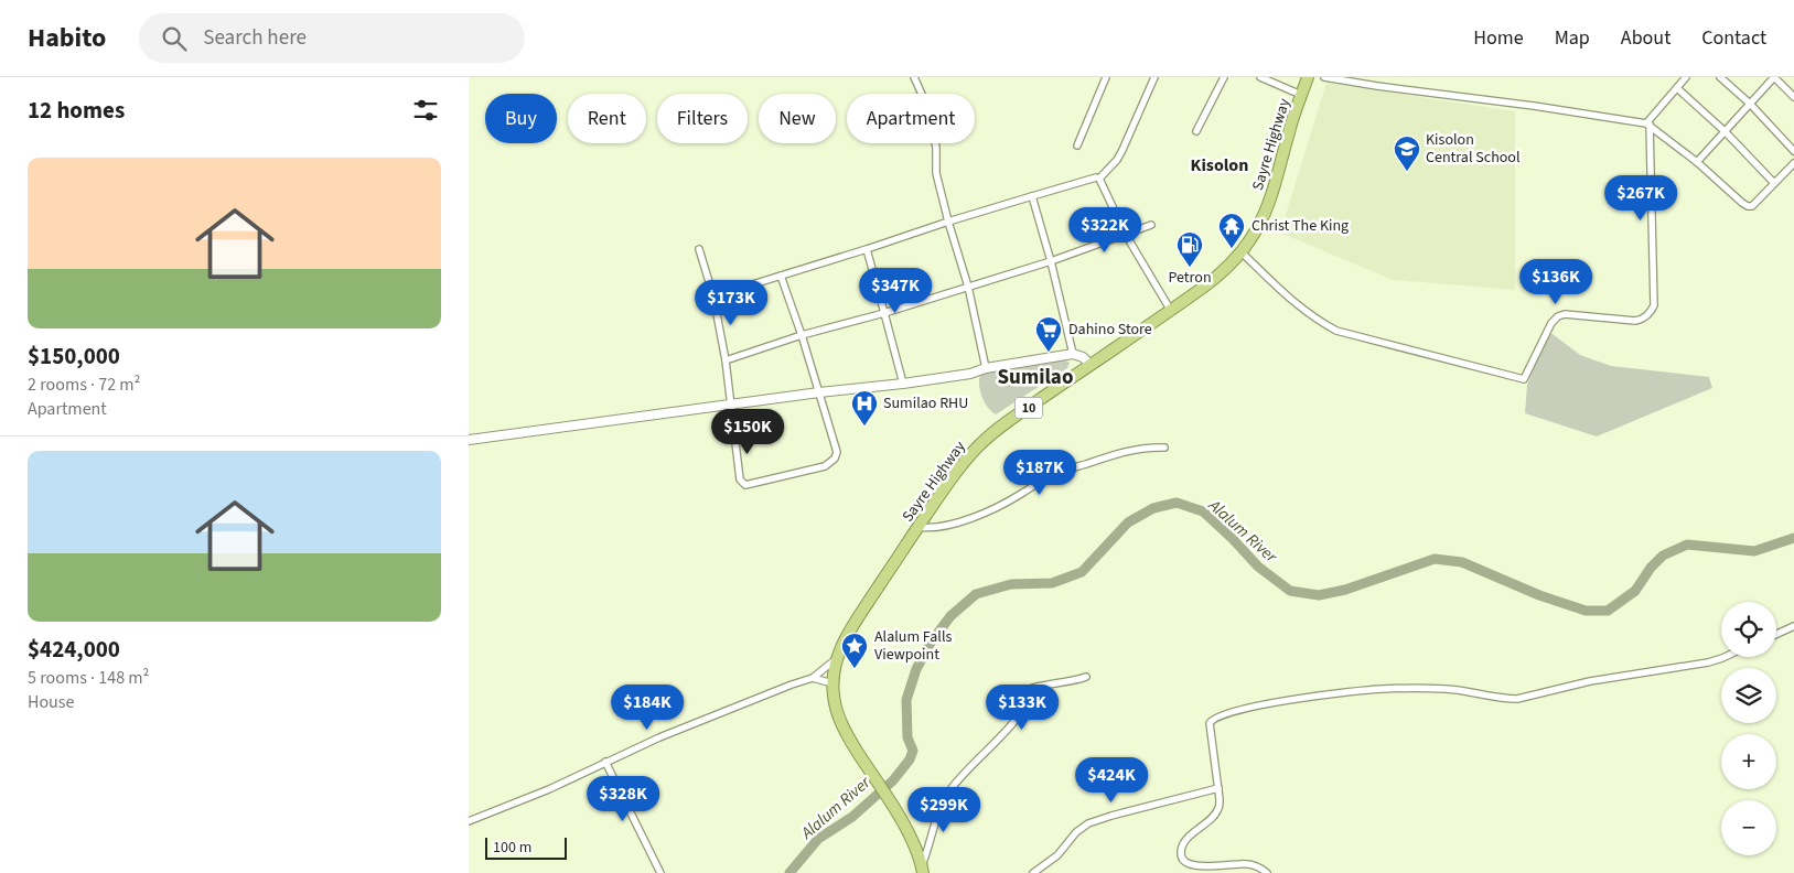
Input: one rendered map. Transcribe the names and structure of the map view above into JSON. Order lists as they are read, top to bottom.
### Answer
{
  "streets": {
    "highway": ["Sayre Highway", "10"]
  },
  "districts": ["Kisolon", "Sumilao"],
  "water": ["Alalum River"],
  "places": {
    "school or university": ["Kisolon Central School"],
    "temple": ["Christ The King"],
    "fuel station": ["Petron"],
    "supermarket": ["Dahino Store"],
    "hospital": ["Sumilao RHU"],
    "place": ["Alalum Falls Viewpoint"]
  },
  "scale_bar": "100 m",
  "page": {
    "header": "Habito",
    "search": "Search here",
    "nav": [
      "Home",
      "Map",
      "About",
      "Contact"
    ],
    "heading": "12 homes",
    "chip": [
      "Buy",
      "Rent",
      "Filters",
      "New",
      "Apartment"
    ],
    "list": [
      {
        "name": "$150,000",
        "note": "2 rooms · 72 m² · Apartment"
      },
      {
        "name": "$424,000",
        "note": "5 rooms · 148 m² · House"
      }
    ],
    "price": [
      "$267K",
      "$322K",
      "$136K",
      "$347K",
      "$173K",
      "$150K",
      "$187K",
      "$184K",
      "$133K",
      "$424K",
      "$328K",
      "$299K"
    ],
    "map_buttons": ["+", "−"],
    "scale": "100 m"
  }
}
